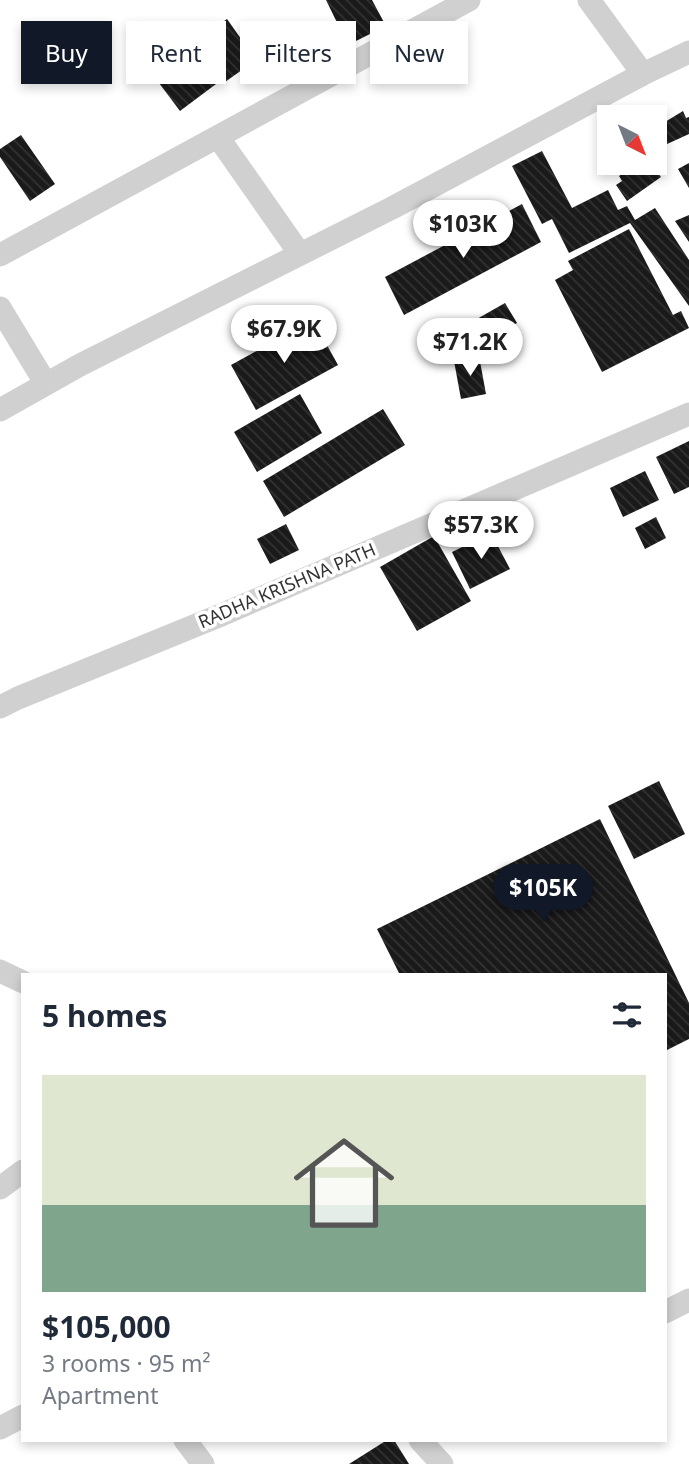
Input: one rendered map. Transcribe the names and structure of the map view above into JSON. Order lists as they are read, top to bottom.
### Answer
{
  "streets": {
    "street": ["RADHA KRISHNA PATH"]
  },
  "north": "bottom right",
  "page": {
    "chip": [
      "Buy",
      "Rent",
      "Filters",
      "New"
    ],
    "price": [
      "$103K",
      "$67.9K",
      "$71.2K",
      "$57.3K",
      "$105K"
    ],
    "heading": "5 homes",
    "list": [
      {
        "name": "$105,000",
        "note": "3 rooms · 95 m² · Apartment"
      }
    ]
  }
}
